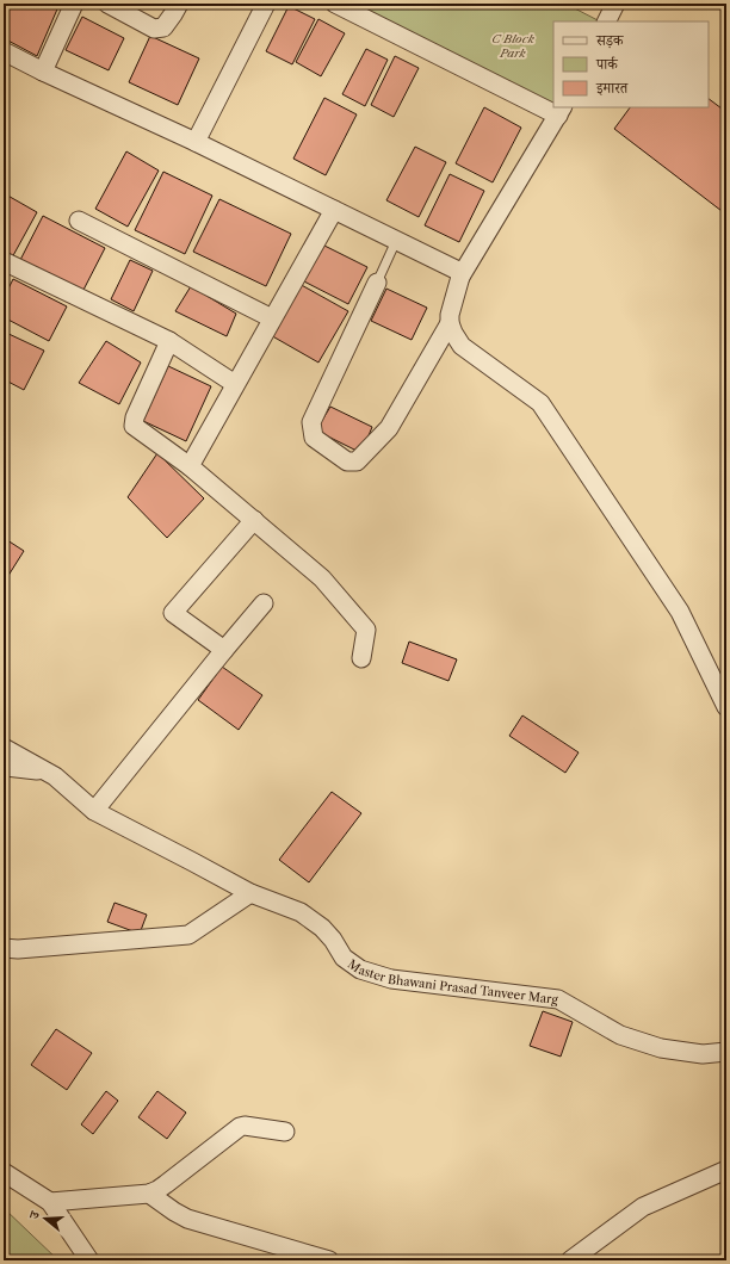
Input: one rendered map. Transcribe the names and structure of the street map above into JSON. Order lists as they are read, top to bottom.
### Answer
{
  "streets": {
    "street": ["Master Bhawani Prasad Tanveer Marg"]
  },
  "parks": ["C Block Park"],
  "legend": ["सड़क", "पार्क", "इमारत"],
  "north": "left"
}
